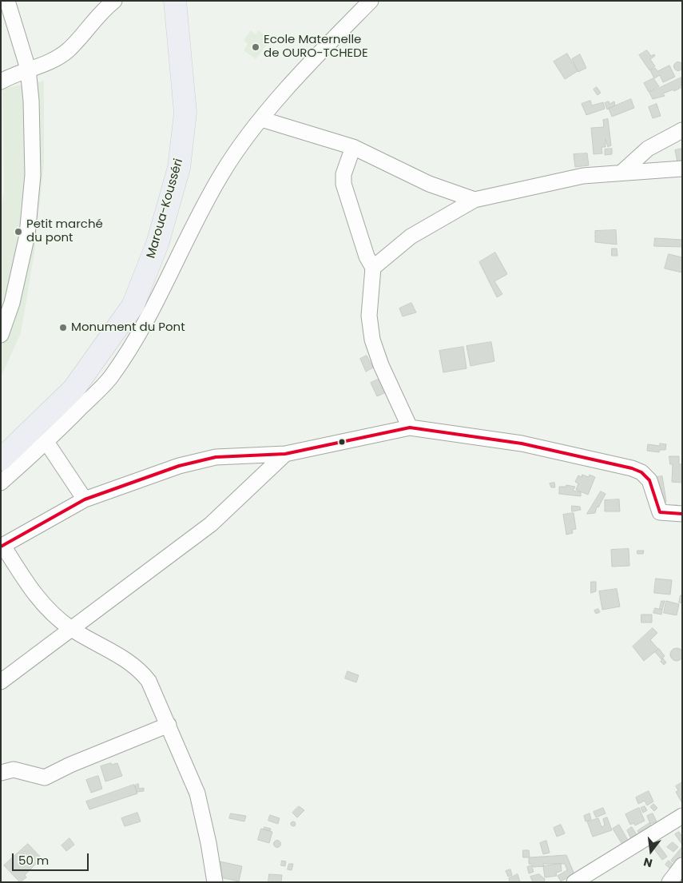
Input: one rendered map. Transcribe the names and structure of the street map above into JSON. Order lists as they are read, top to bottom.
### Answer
{
  "streets": {
    "highway": ["Maroua-Kousséri"]
  },
  "places": ["Ecole Maternelle de OURO-TCHEDE", "Petit marché du pont", "Monument du Pont"],
  "scale_bar": "50 m",
  "north": "bottom"
}
